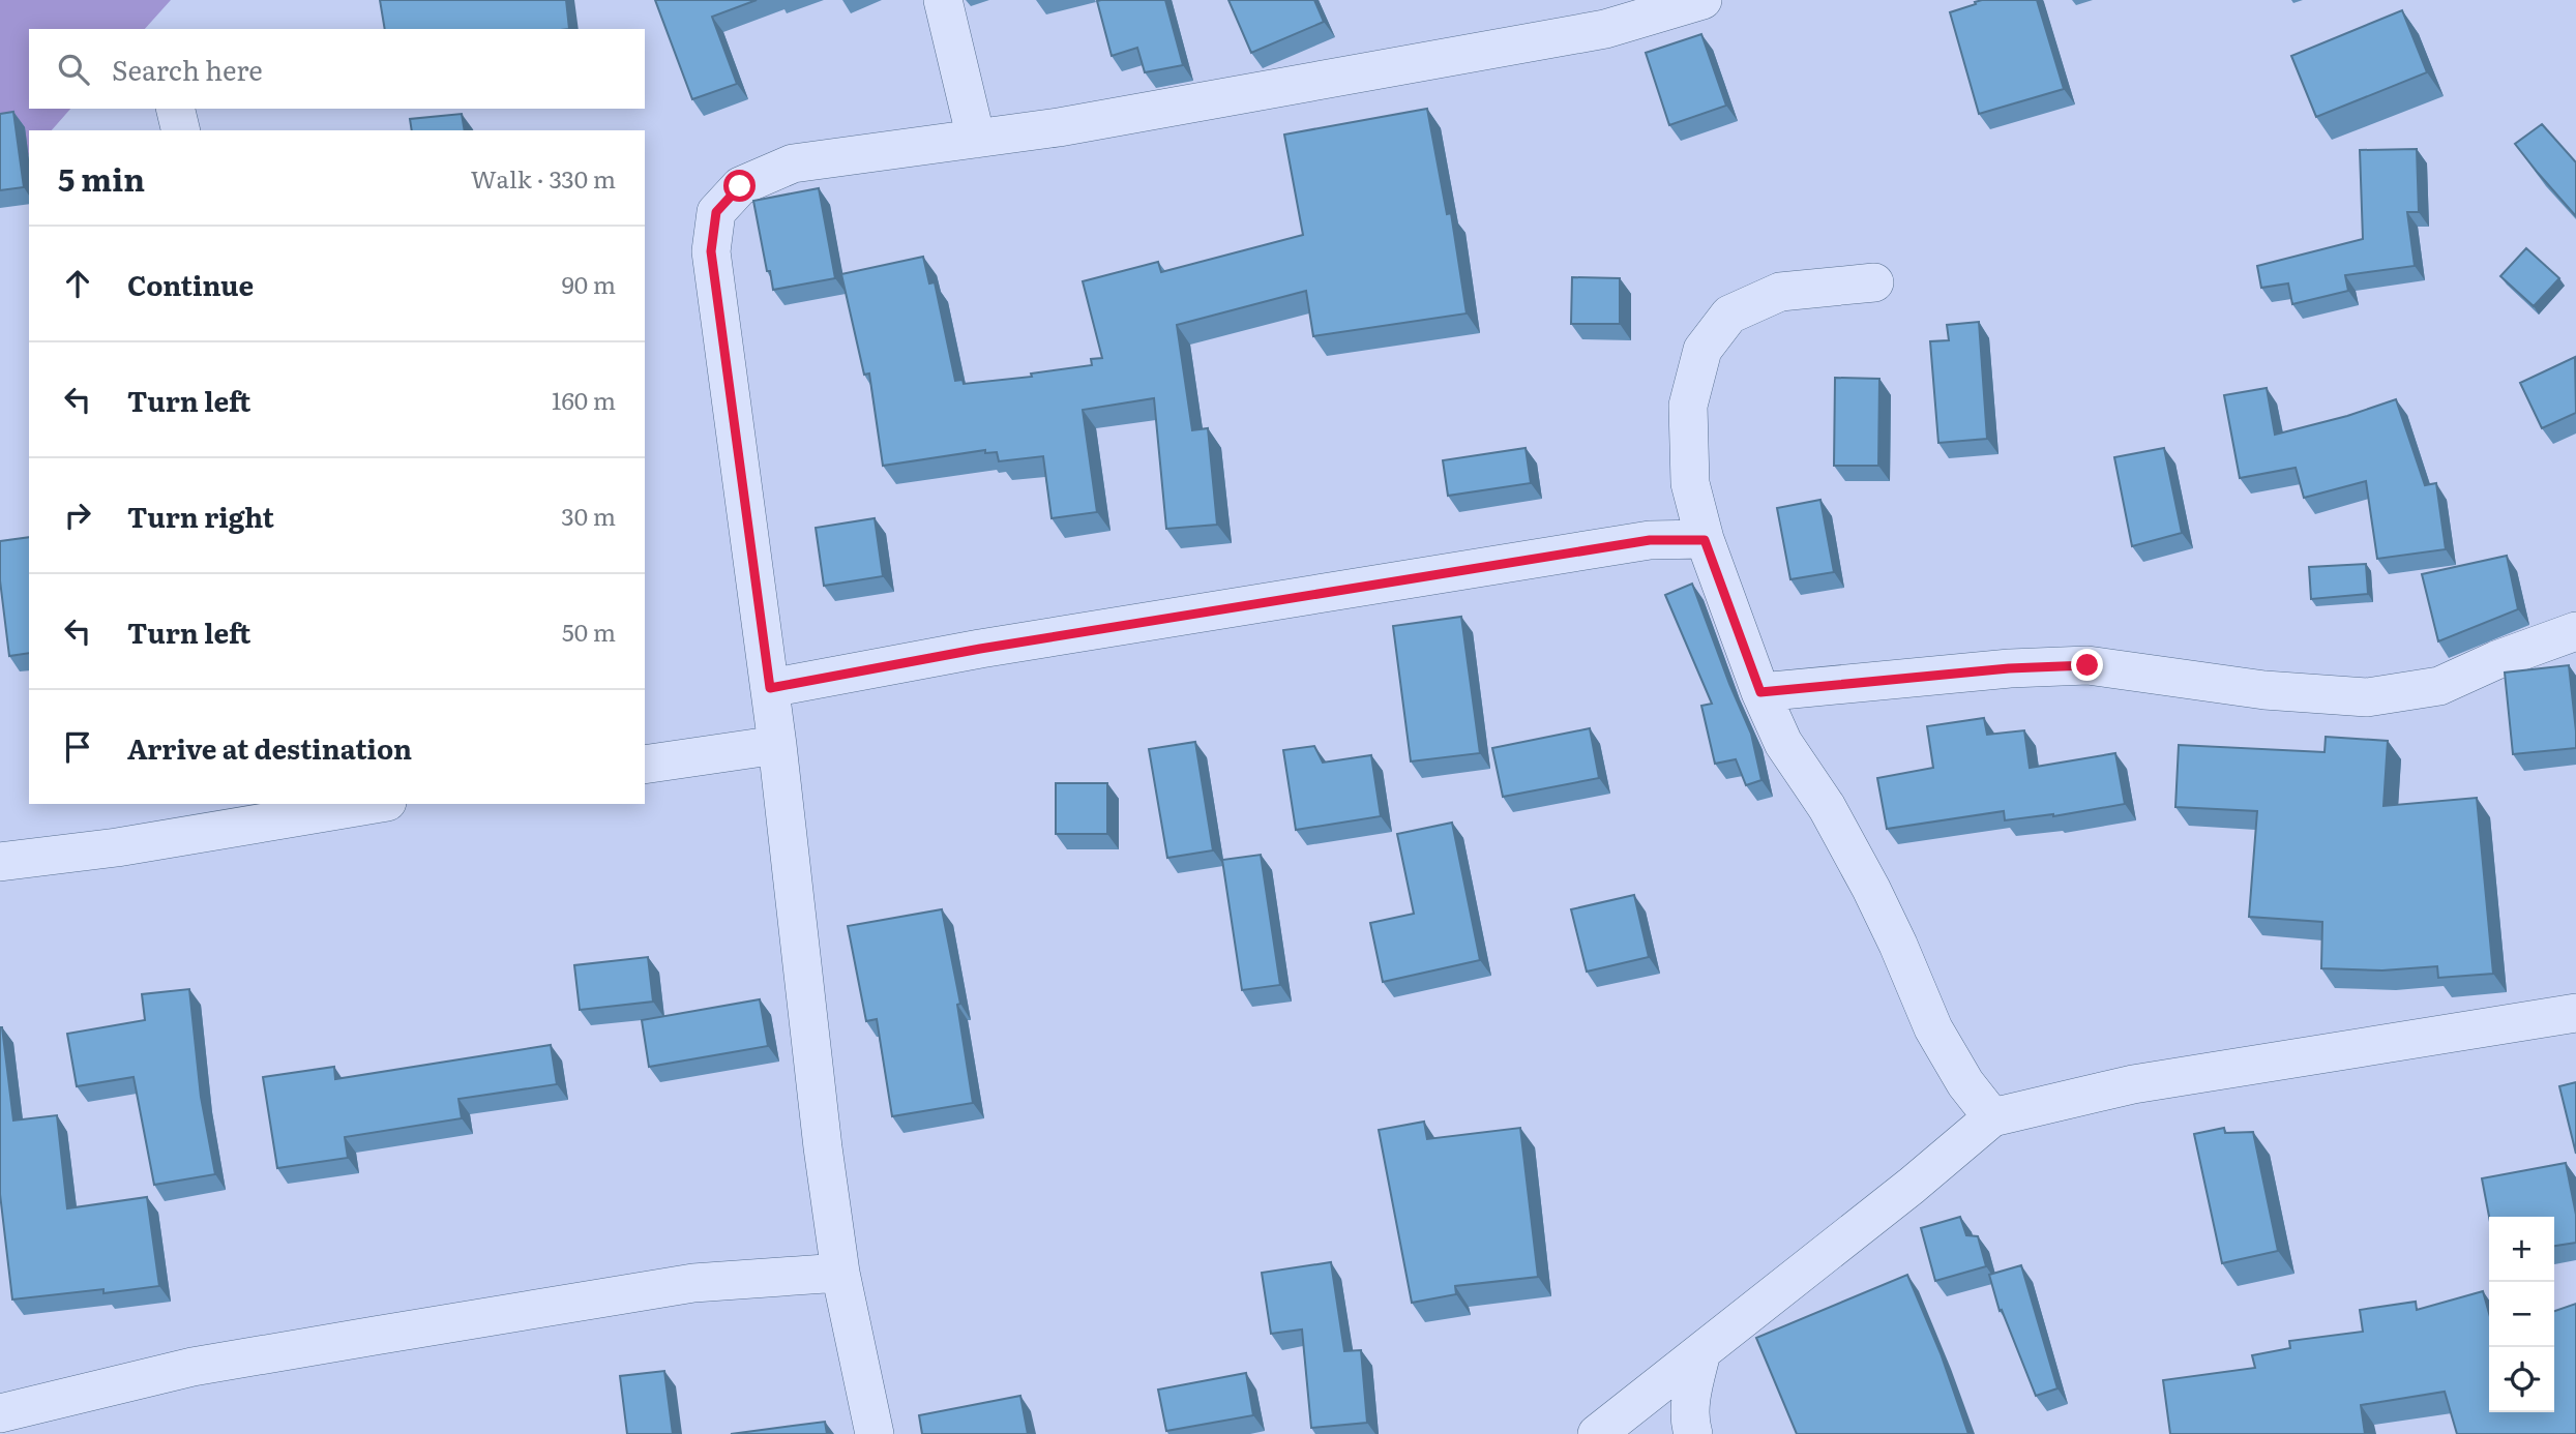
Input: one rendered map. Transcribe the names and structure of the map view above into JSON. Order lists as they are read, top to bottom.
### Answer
{
  "page": {
    "search": "Search here",
    "heading": ["5 min", "Walk · 330 m"],
    "list": [
      ["Continue", "90 m"],
      ["Turn left", "160 m"],
      ["Turn right", "30 m"],
      ["Turn left", "50 m"],
      "Arrive at destination"
    ],
    "map_buttons": ["+", "−"]
  }
}
